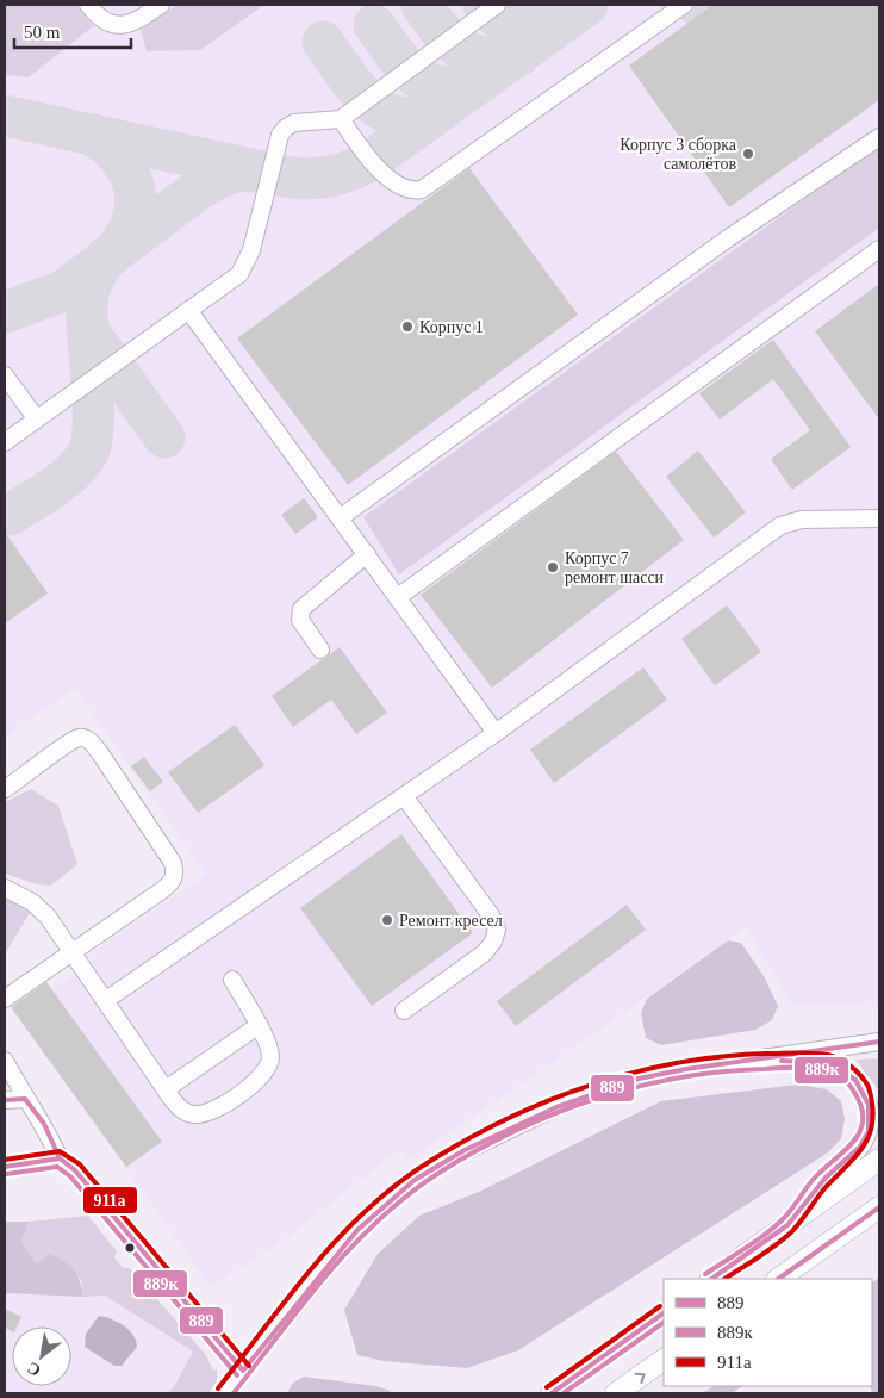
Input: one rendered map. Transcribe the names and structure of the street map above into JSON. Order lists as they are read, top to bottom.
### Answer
{
  "places": [
    "Корпус 3 сборка самолётов",
    "Корпус 1",
    "Корпус 7 ремонт шасси",
    "Ремонт кресел"
  ],
  "lines": ["transit line 889", "transit line 911а", "transit line 889к"],
  "legend": ["889", "889к", "911а"],
  "scale_bar": "50 m",
  "north": "bottom left"
}
